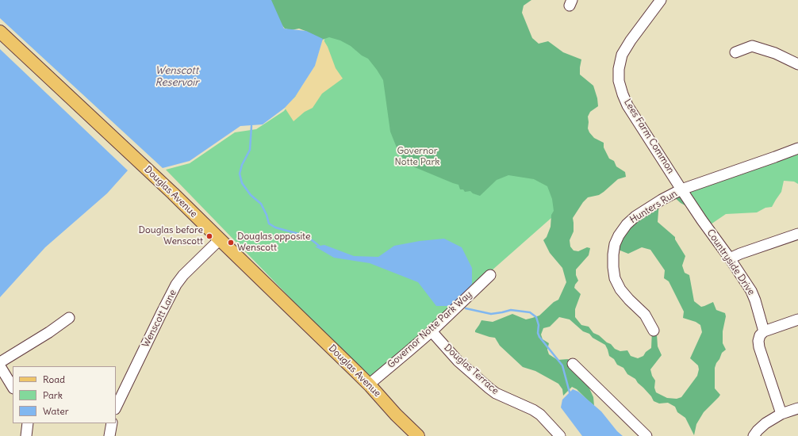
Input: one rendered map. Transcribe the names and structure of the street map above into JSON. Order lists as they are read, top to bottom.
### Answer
{
  "streets": {
    "main road": ["Douglas Avenue"],
    "street": [
      "Lees Farm Common",
      "Hunters Run",
      "Countryside Drive",
      "Wenscott Lane",
      "Governor Notte Park Way",
      "Douglas Terrace"
    ]
  },
  "crossings": [
    ["Lees Farm Common", "Hunters Run"],
    ["Lees Farm Common", "Countryside Drive"],
    ["Douglas Avenue", "Wenscott Lane"],
    ["Douglas Avenue", "Governor Notte Park Way"],
    ["Hunters Run", "Countryside Drive"],
    ["Governor Notte Park Way", "Douglas Terrace"]
  ],
  "water": ["Wenscott Reservoir"],
  "parks": ["Governor Notte Park"],
  "places": ["Douglas before Wenscott", "Douglas opposite Wenscott"],
  "legend": ["Road", "Park", "Water"]
}
